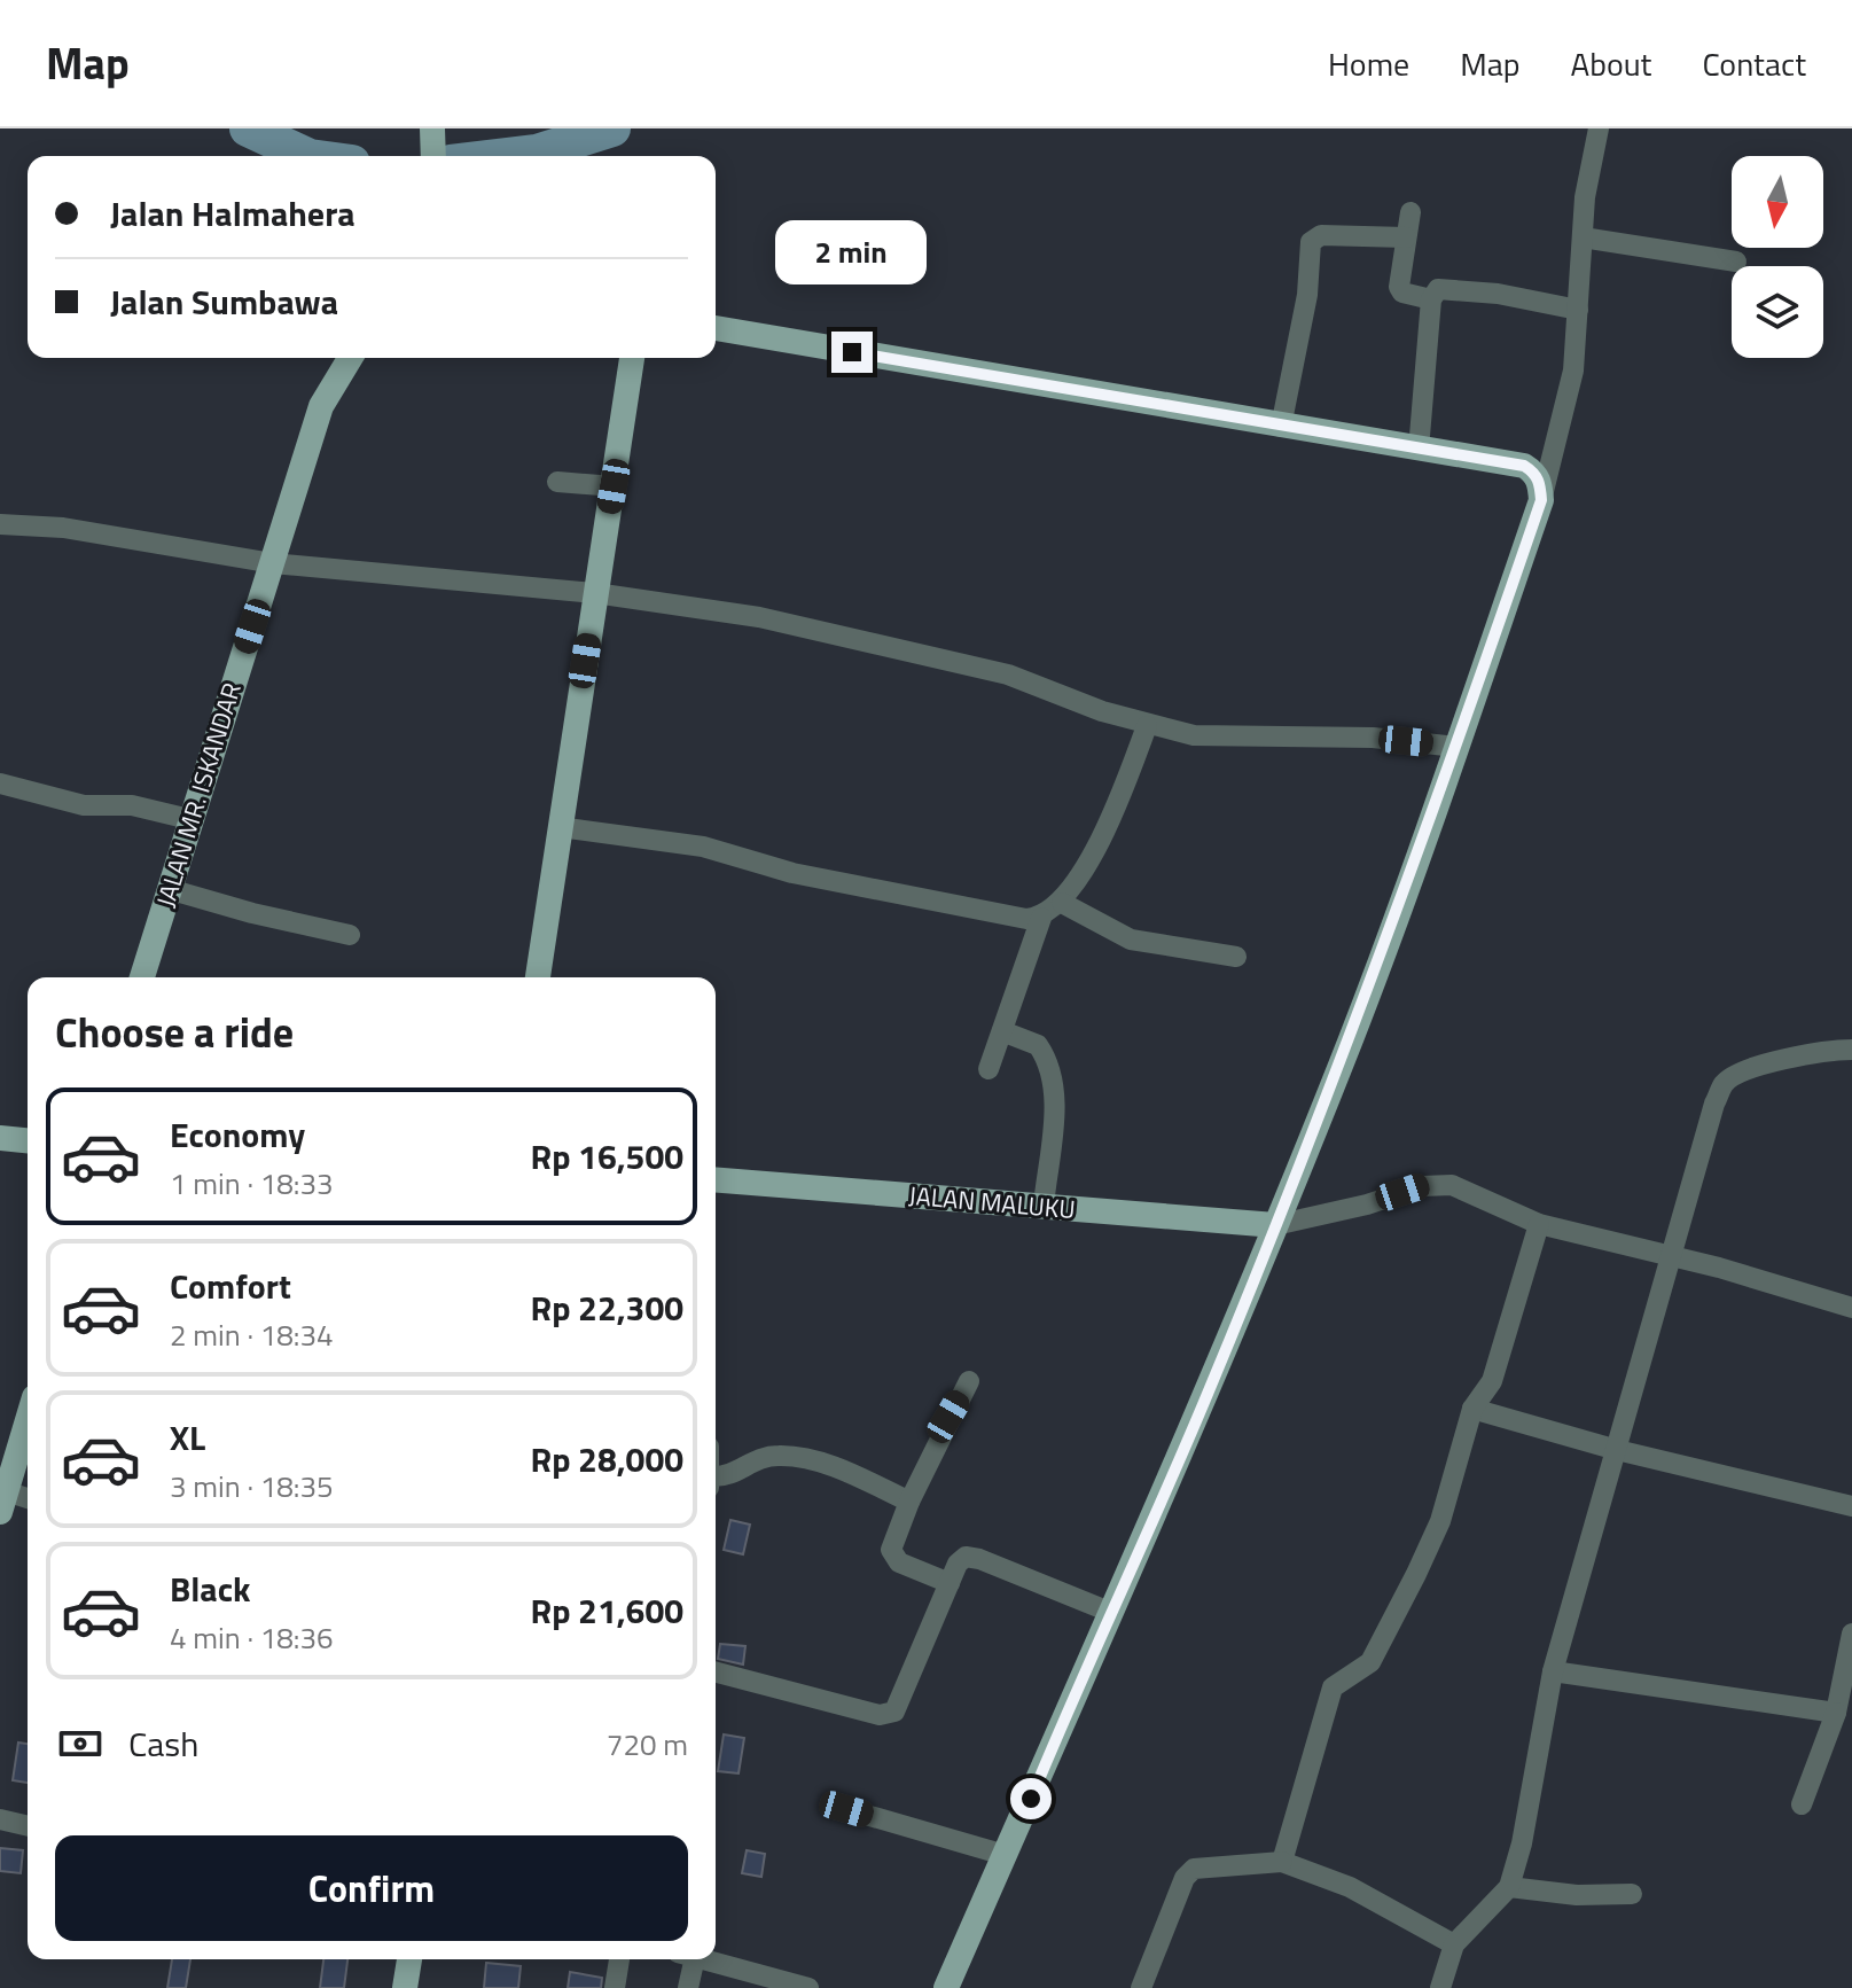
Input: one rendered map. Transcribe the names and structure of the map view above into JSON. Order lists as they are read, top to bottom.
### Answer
{
  "streets": {
    "main road": ["JALAN MR. ISKANDAR", "JALAN MALUKU"]
  },
  "north": "bottom",
  "page": {
    "header": "Map",
    "nav": [
      "Home",
      "Map",
      "About",
      "Contact"
    ],
    "banner": ["Jalan Halmahera", "Jalan Sumbawa"],
    "bubble": "2 min",
    "heading": "Choose a ride",
    "list": [
      {
        "name": "Economy",
        "note": "1 min · 18:33",
        "value": "Rp 16,500"
      },
      {
        "name": "Comfort",
        "note": "2 min · 18:34",
        "value": "Rp 22,300"
      },
      {
        "name": "XL",
        "note": "3 min · 18:35",
        "value": "Rp 28,000"
      },
      {
        "name": "Black",
        "note": "4 min · 18:36",
        "value": "Rp 21,600"
      }
    ],
    "pay": ["Cash", "720 m"],
    "buttons": "Confirm"
  }
}
